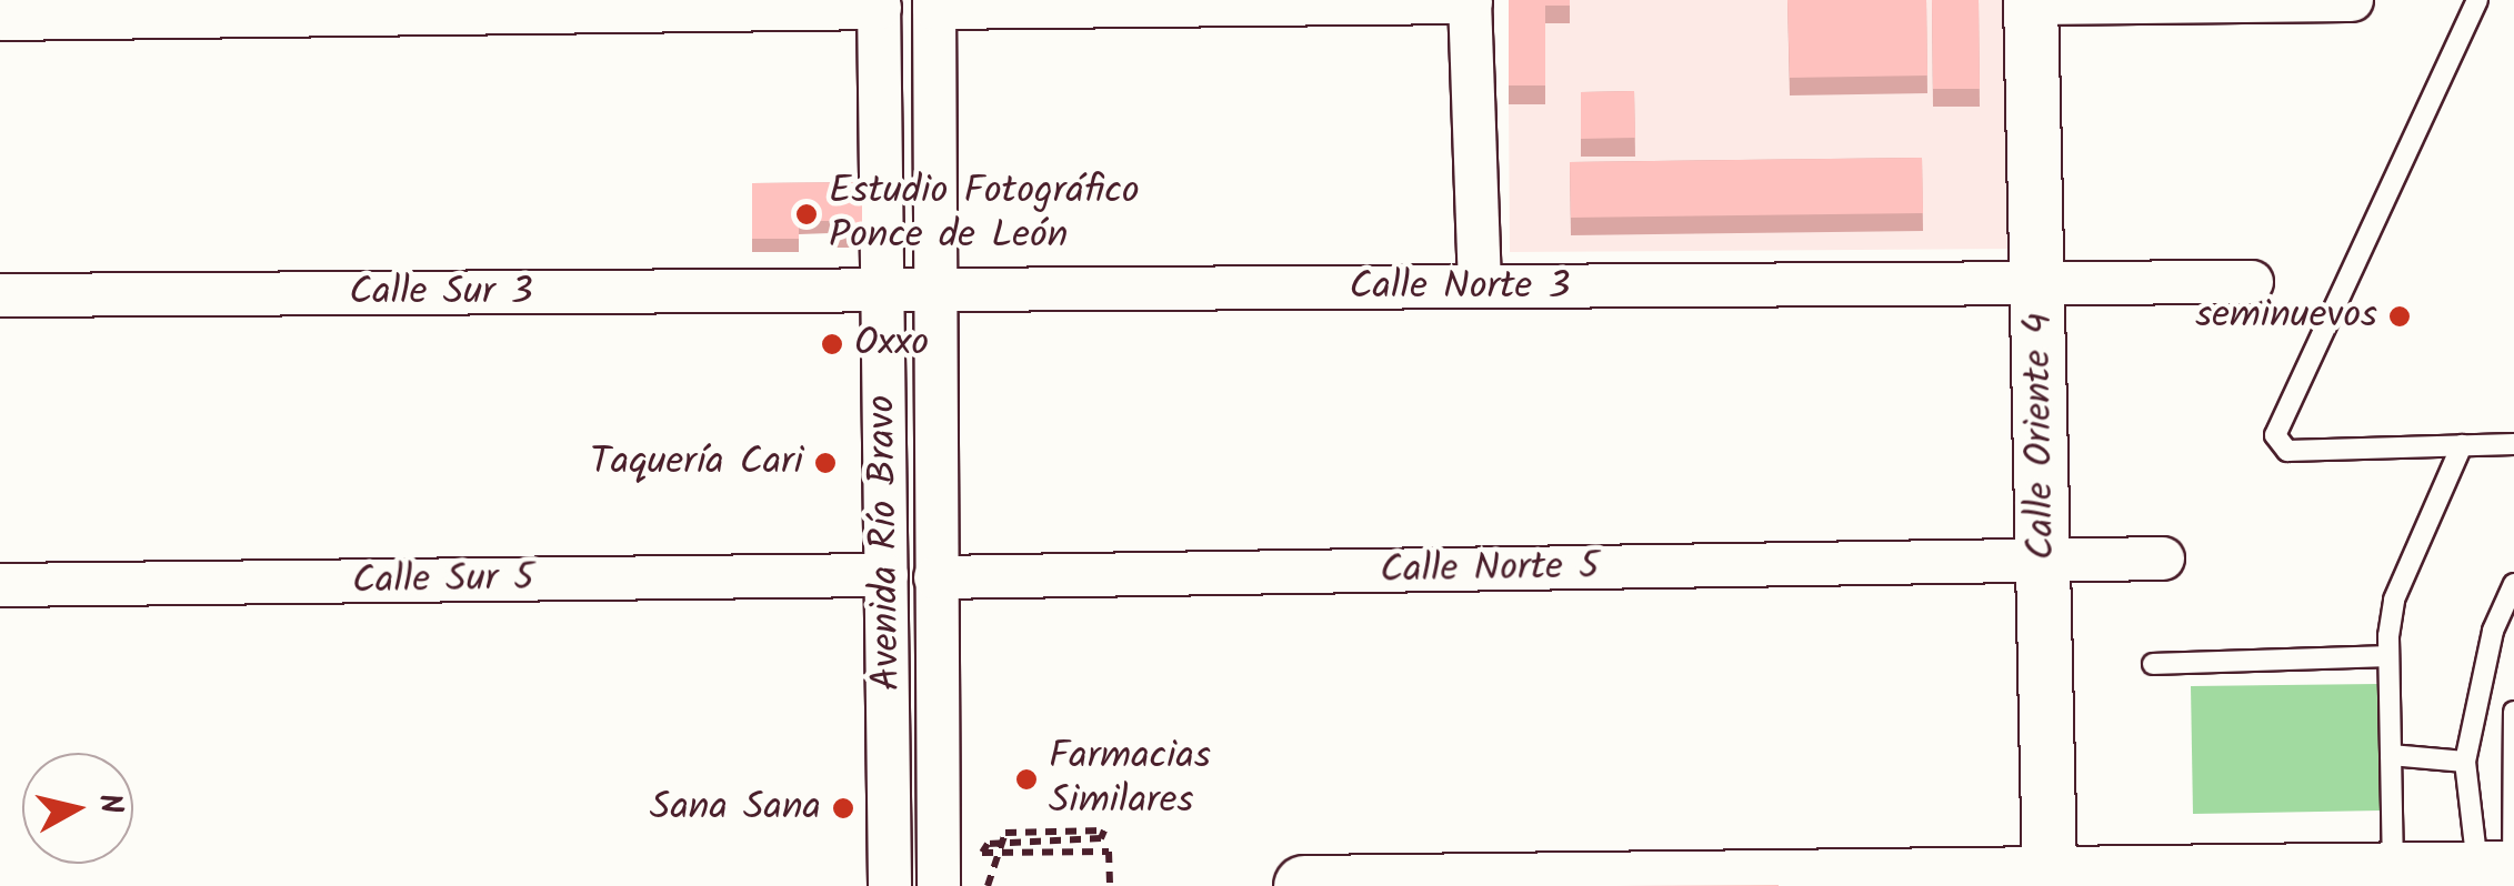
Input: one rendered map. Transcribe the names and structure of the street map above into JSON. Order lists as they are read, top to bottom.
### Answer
{
  "streets": {
    "street": [
      "Calle Norte 3",
      "Calle Sur 3",
      "Calle Oriente 4",
      "Avenida Río Bravo",
      "Calle Norte 5",
      "Calle Sur 5"
    ]
  },
  "crossings": [
    ["Calle Norte 3", "Calle Sur 3"],
    ["Calle Norte 3", "Calle Oriente 4"],
    ["Calle Norte 3", "Avenida Río Bravo"],
    ["Calle Sur 3", "Avenida Río Bravo"],
    ["Calle Oriente 4", "Calle Norte 5"],
    ["Avenida Río Bravo", "Calle Norte 5"],
    ["Avenida Río Bravo", "Calle Sur 5"]
  ],
  "places": [
    "Estudio Fotográfico Ponce de León",
    "seminuevos",
    "Oxxo",
    "Taquería Cari",
    "Farmacias Similares",
    "Sana Sana"
  ],
  "north": "right"
}
